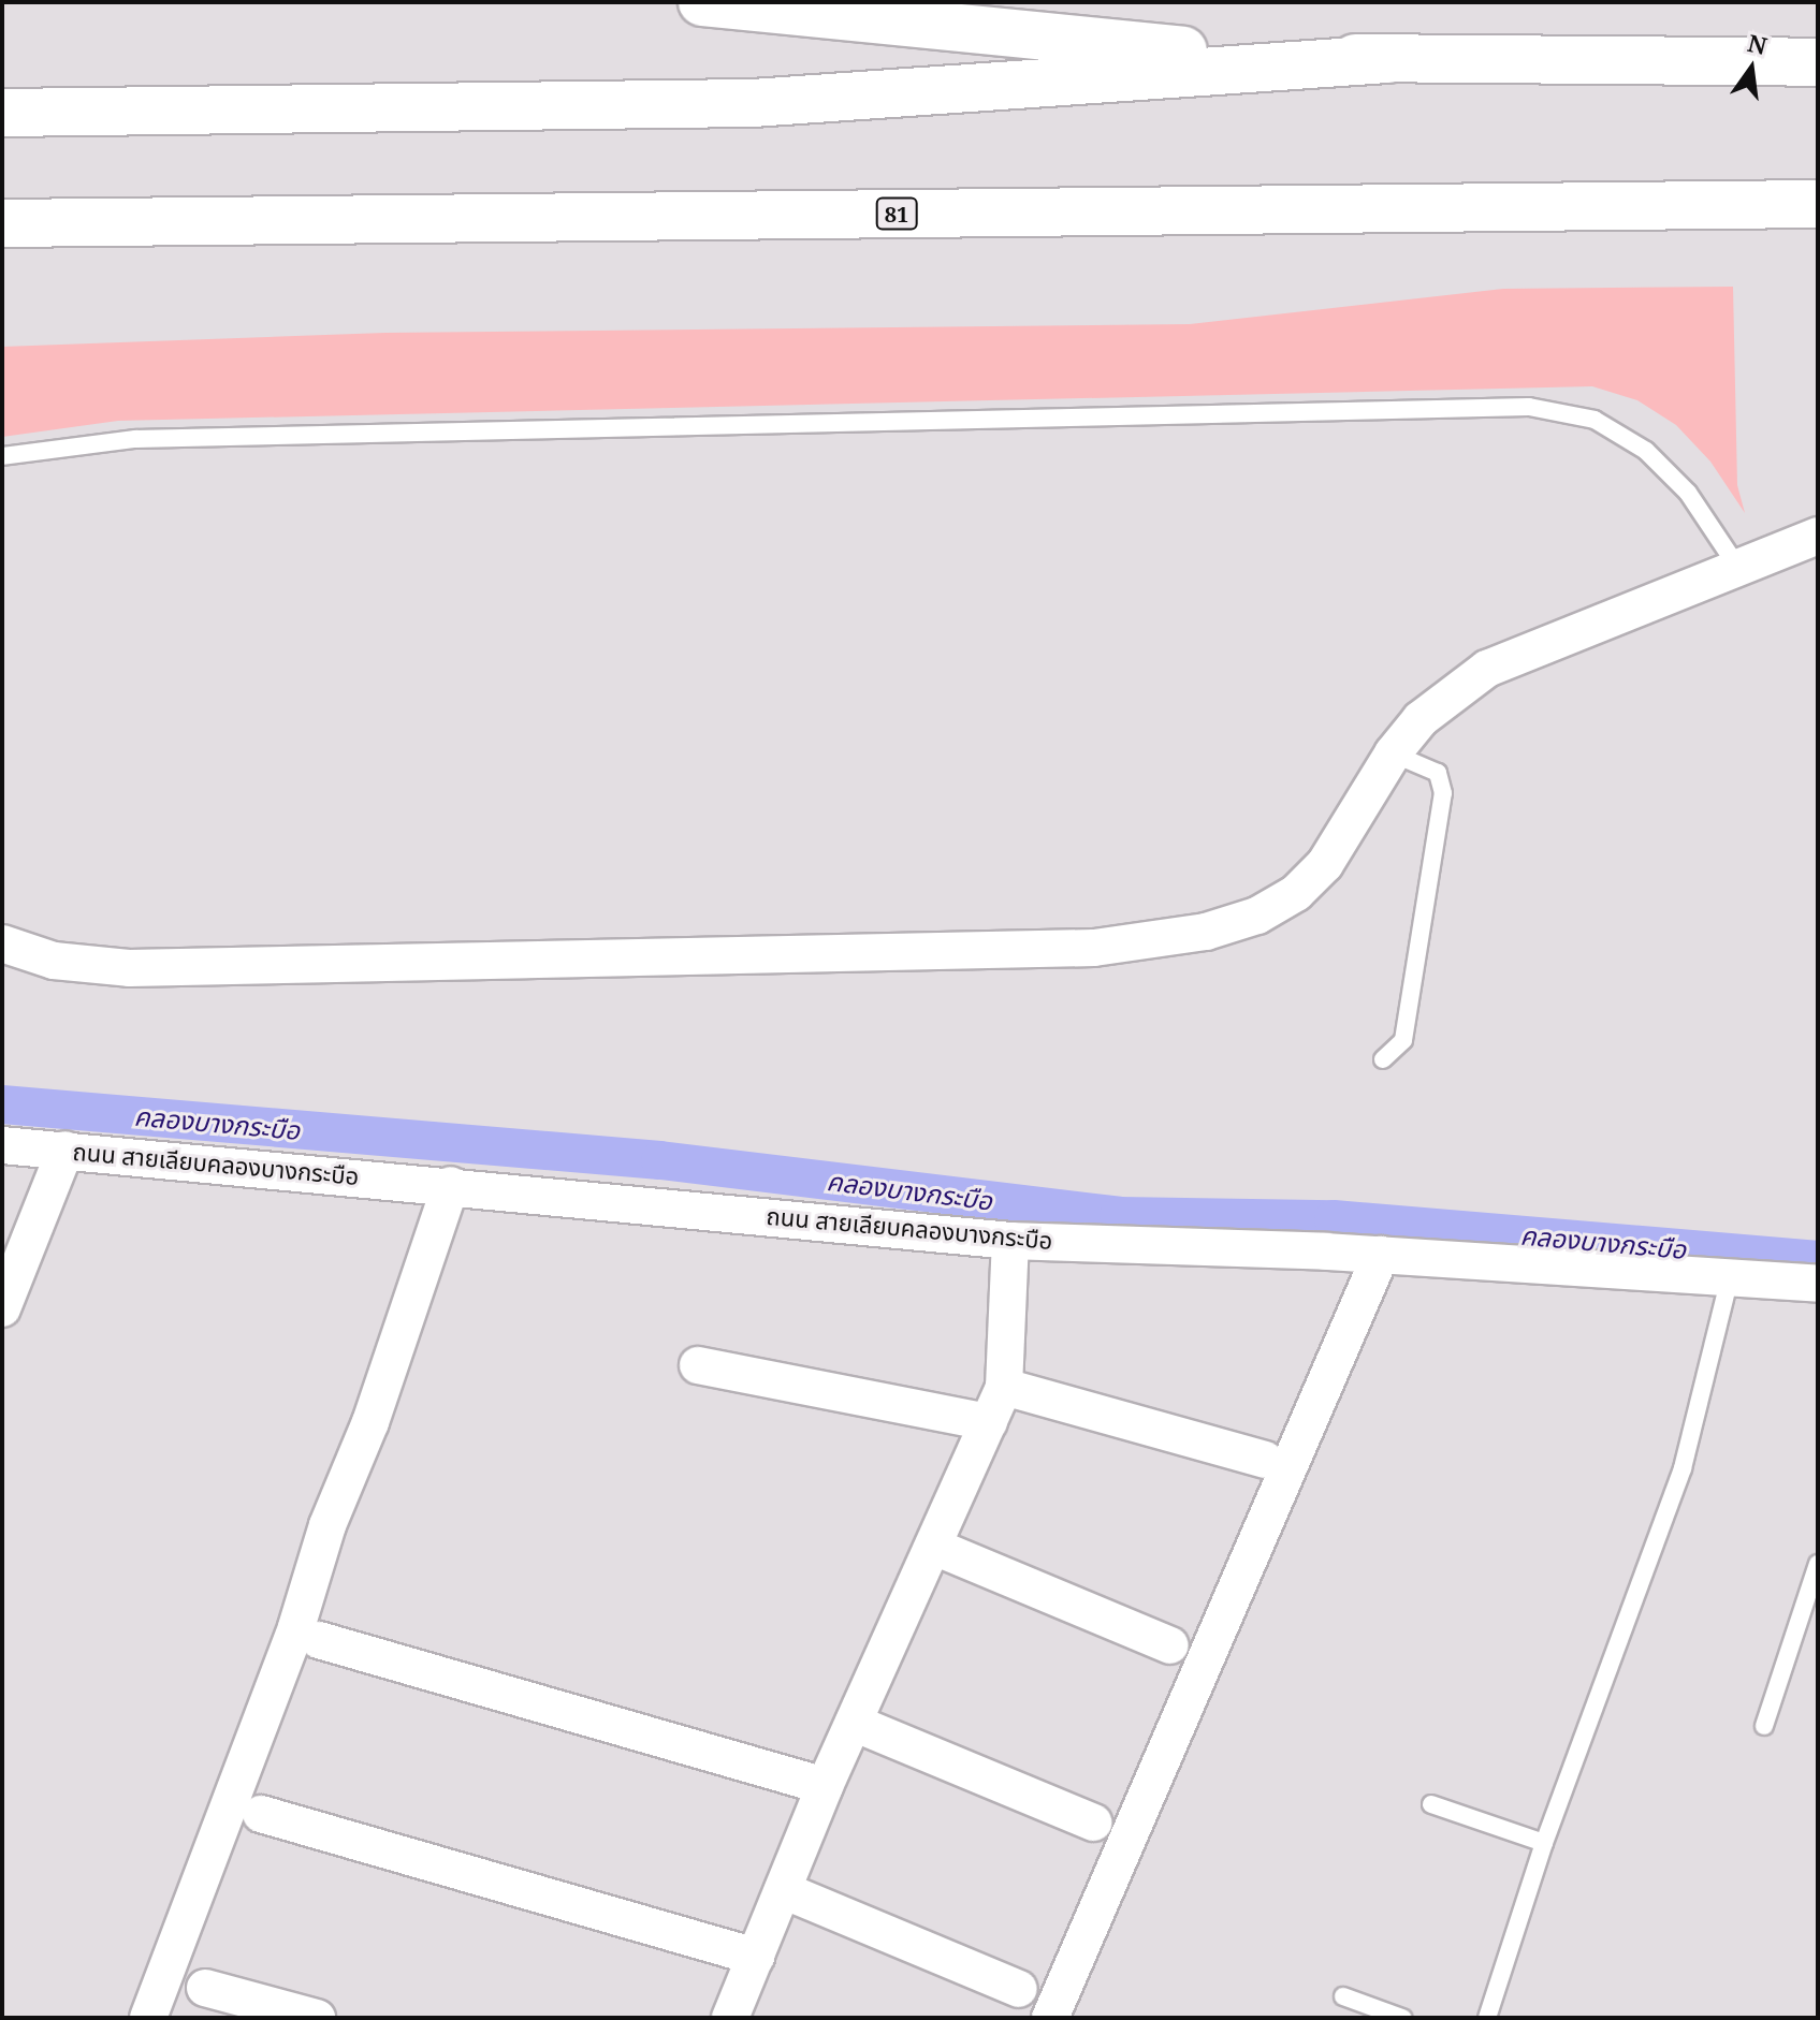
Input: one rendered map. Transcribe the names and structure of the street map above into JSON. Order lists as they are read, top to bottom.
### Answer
{
  "streets": {
    "highway": ["81"],
    "street": ["ถนน สายเลียบคลองบางกระบือ"]
  },
  "water": ["คลองบางกระบือ"],
  "north": "top"
}
